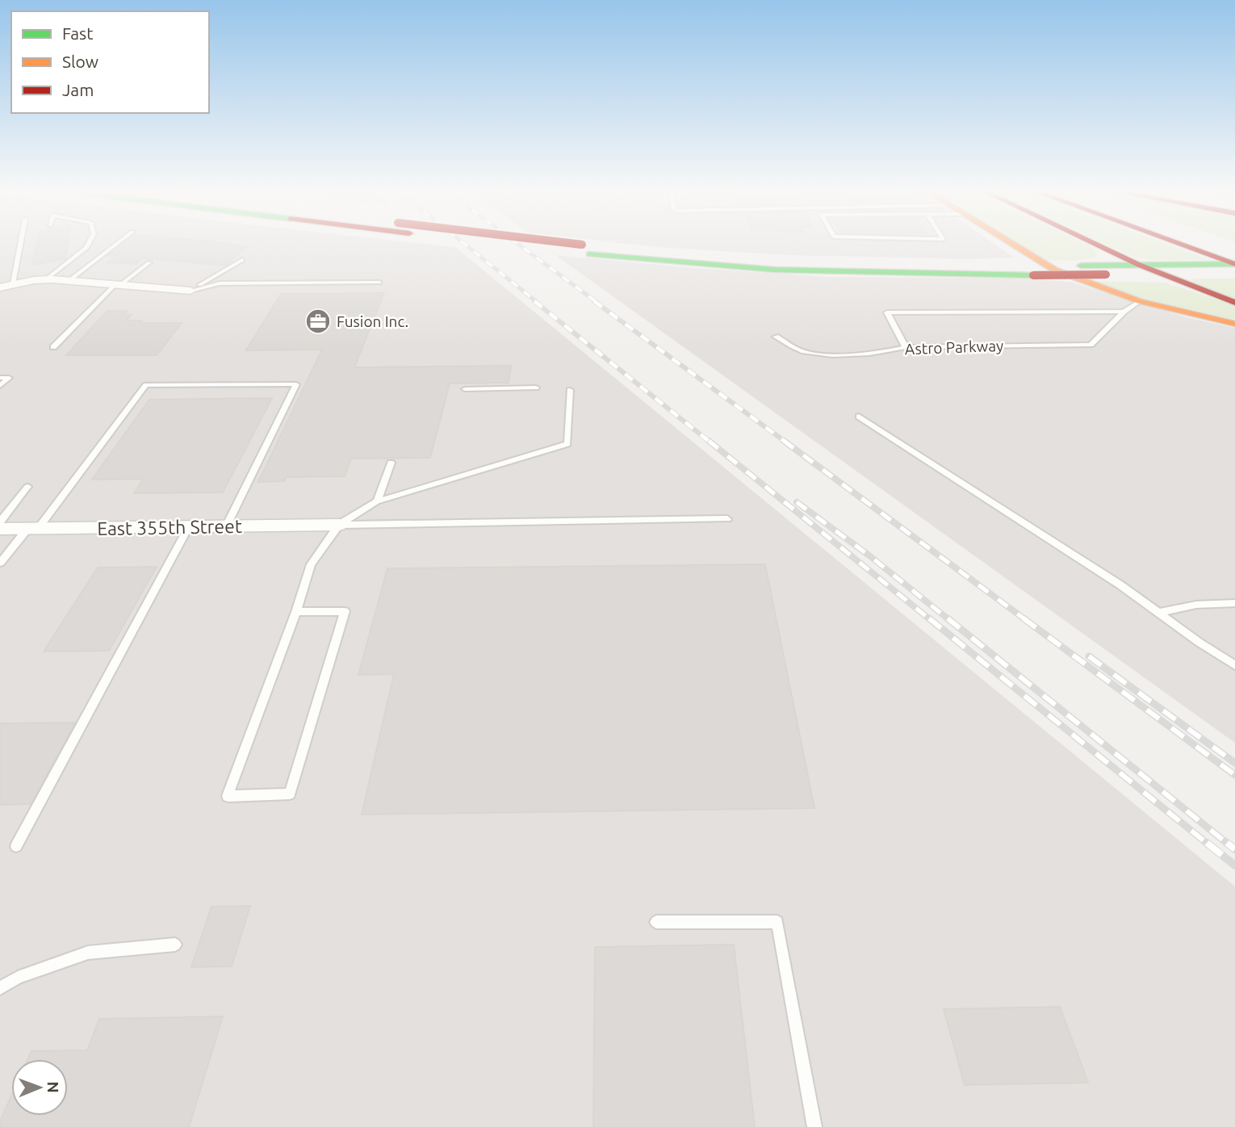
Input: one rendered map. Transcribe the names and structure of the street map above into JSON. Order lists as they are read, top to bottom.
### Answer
{
  "streets": {
    "street": ["East 355th Street"],
    "lane": ["Astro Parkway"]
  },
  "places": {
    "office": ["Fusion Inc."]
  },
  "legend": ["Fast", "Slow", "Jam"],
  "north": "right"
}
